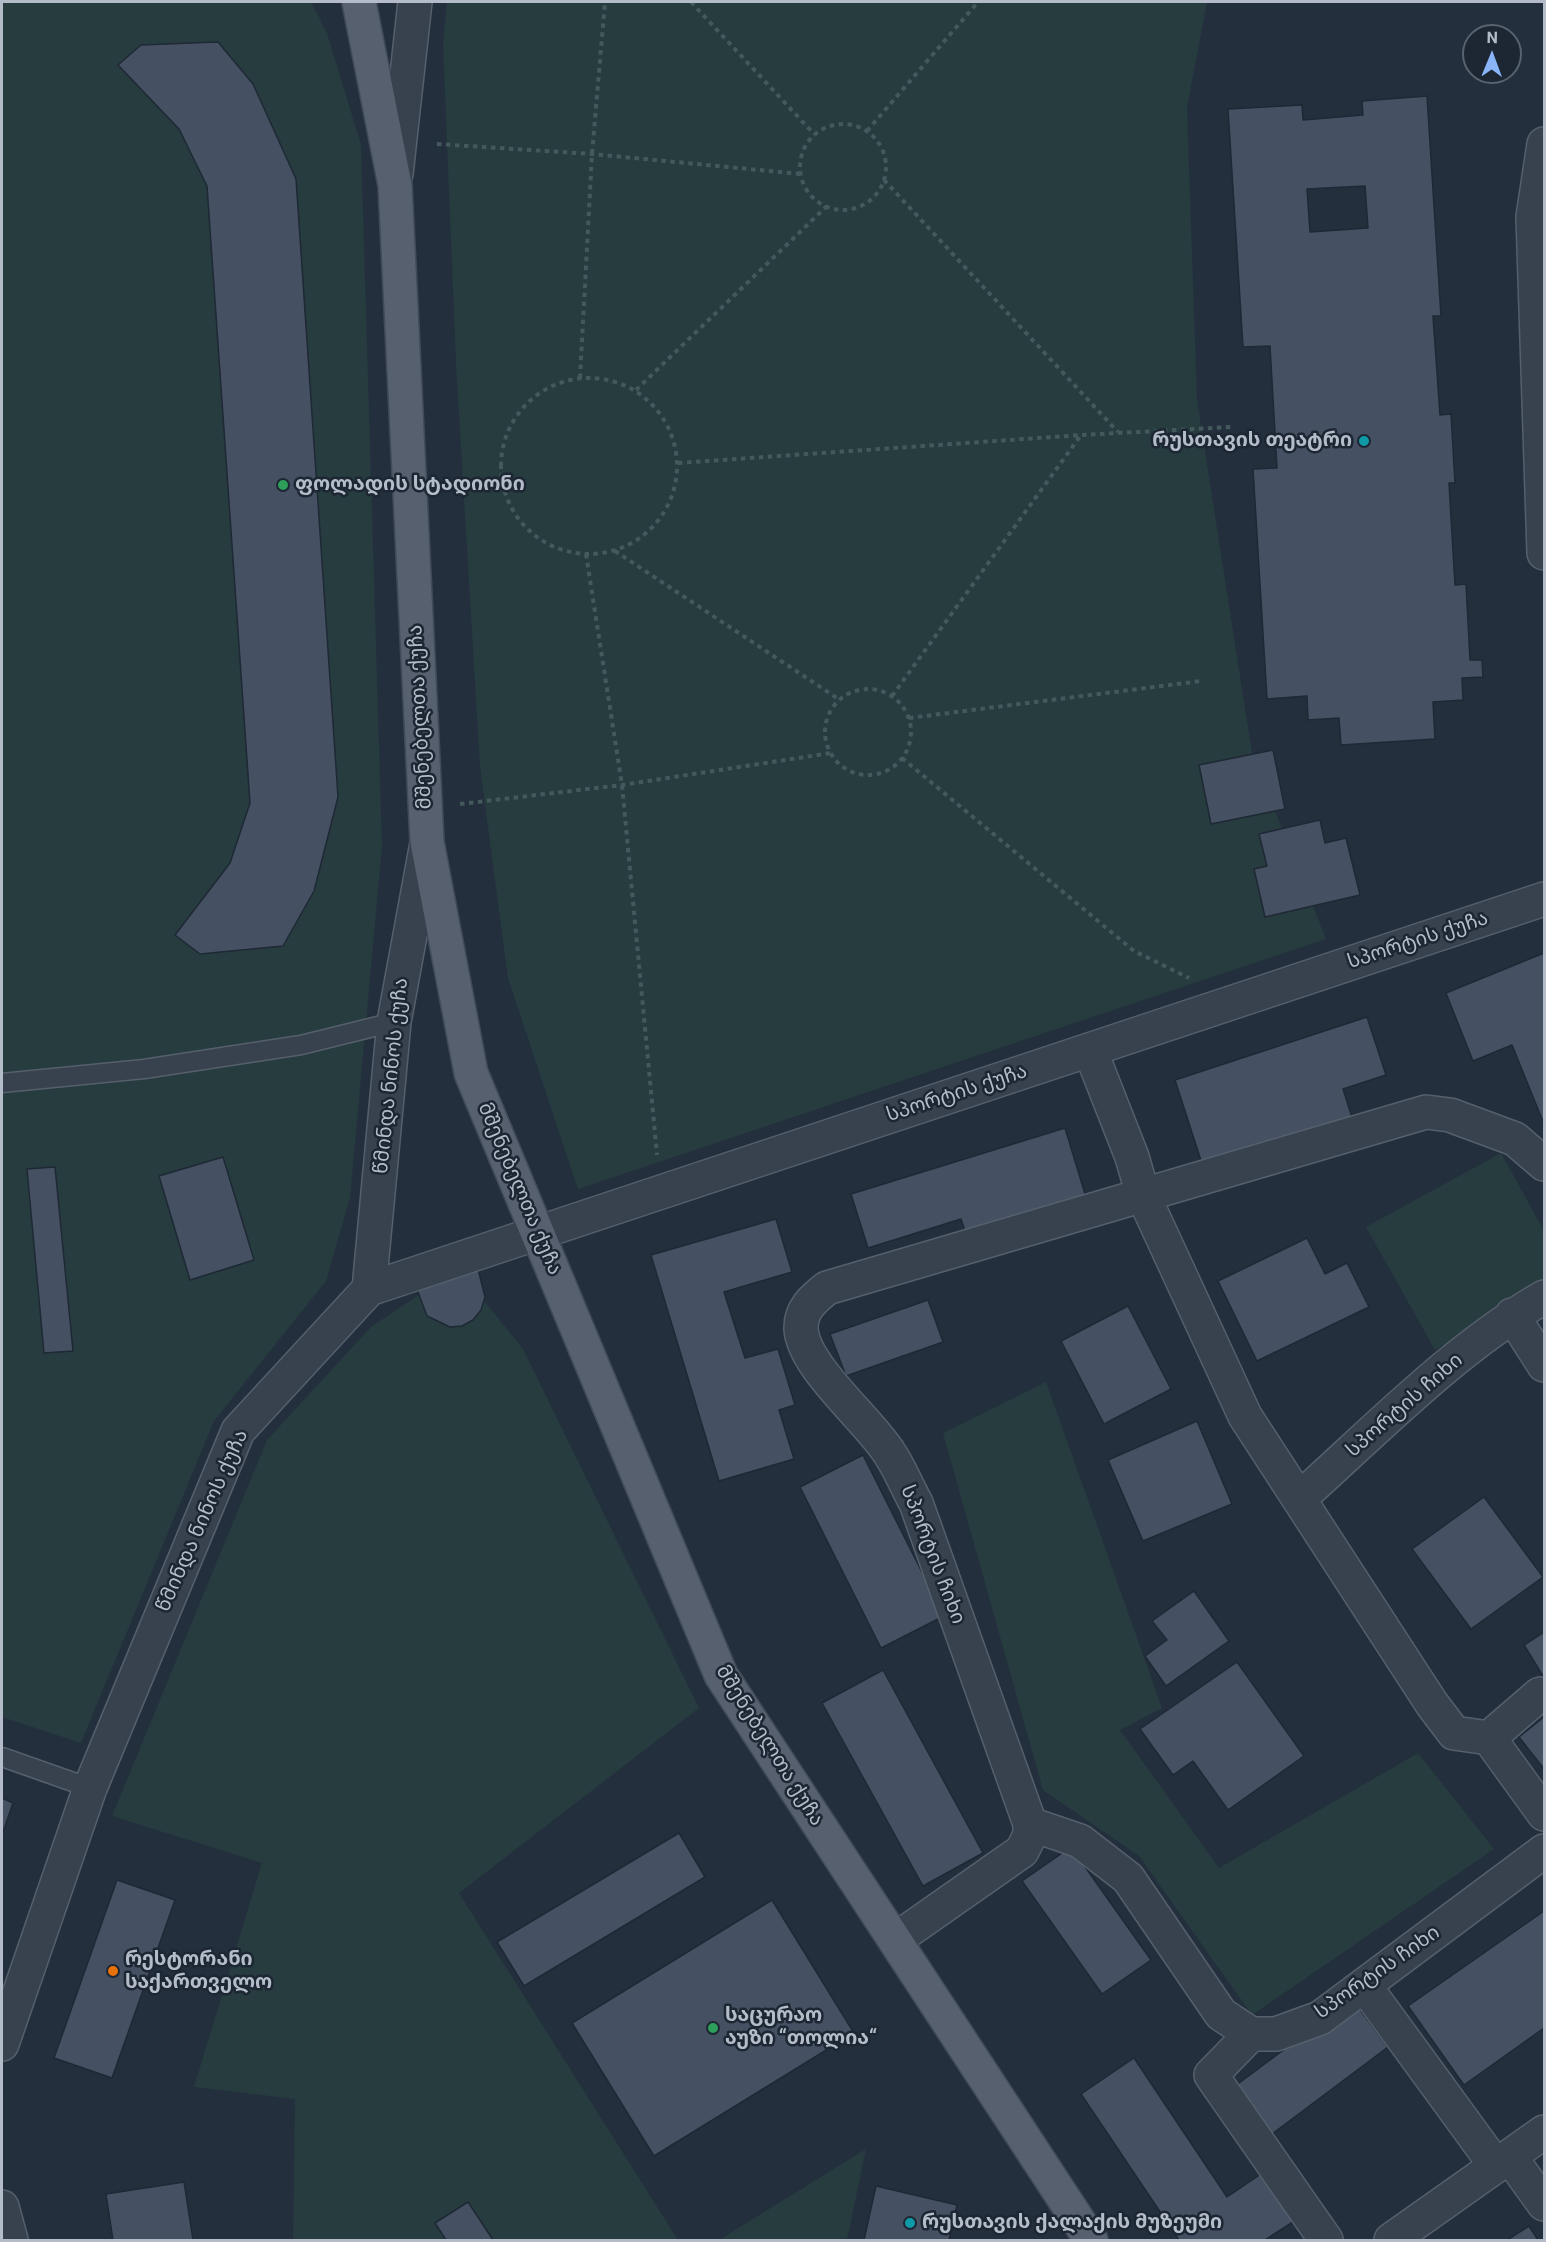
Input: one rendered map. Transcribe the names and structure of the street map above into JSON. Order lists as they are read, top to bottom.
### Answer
{
  "streets": {
    "main road": ["მშენებელთა ქუჩა"],
    "street": ["სპორტის ქუჩა", "წმინდა ნინოს ქუჩა", "სპორტის ჩიხი"]
  },
  "crossings": [
    ["მშენებელთა ქუჩა", "სპორტის ქუჩა"],
    ["მშენებელთა ქუჩა", "წმინდა ნინოს ქუჩა"],
    ["სპორტის ქუჩა", "წმინდა ნინოს ქუჩა"]
  ],
  "places": [
    "რუსთავის თეატრი",
    "ფოლადის სტადიონი",
    "რესტორანი საქართველო",
    "საცურაო აუზი “თოლია“",
    "რუსთავის ქალაქის მუზეუმი"
  ],
  "north": "top"
}
